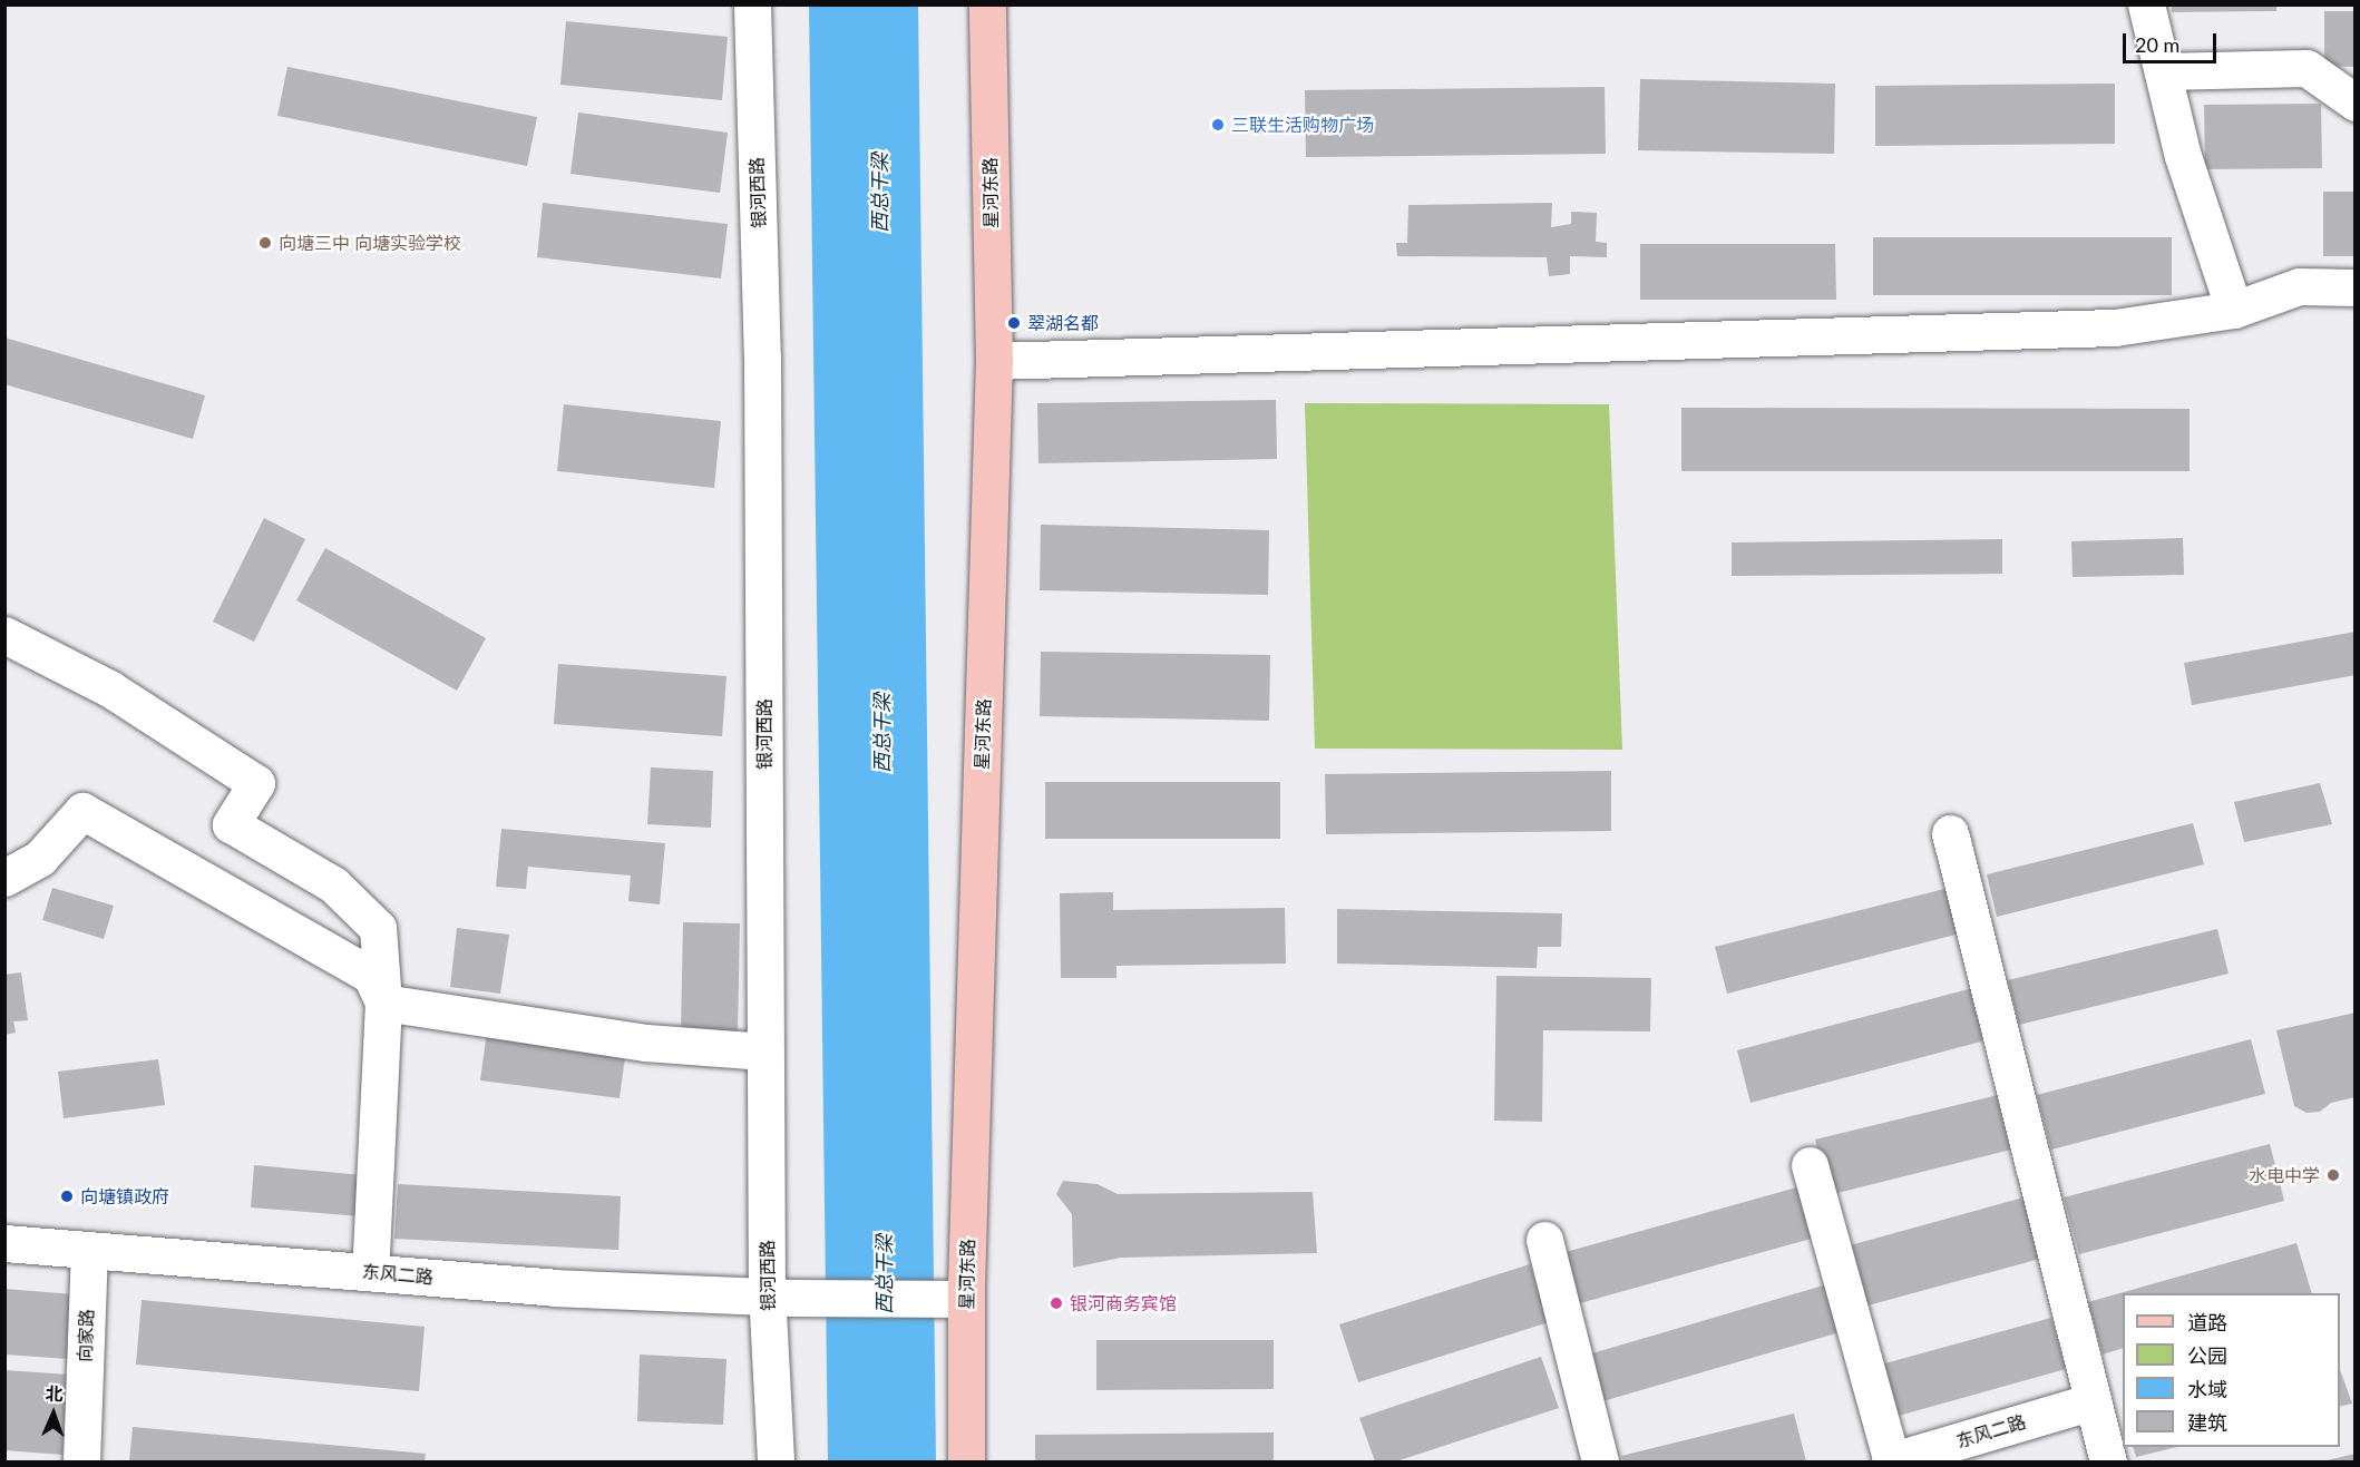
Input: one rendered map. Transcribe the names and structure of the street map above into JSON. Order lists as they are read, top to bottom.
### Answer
{
  "streets": {
    "main road": ["星河东路"],
    "street": ["银河西路", "东风二路", "向家路"]
  },
  "crossings": [
    ["银河西路", "东风二路"],
    ["星河东路", "东风二路"],
    ["东风二路", "向家路"]
  ],
  "water": ["西总干梁"],
  "places": [
    "三联生活购物广场",
    "向塘三中 向塘实验学校",
    "翠湖名都",
    "水电中学",
    "向塘镇政府",
    "银河商务宾馆"
  ],
  "legend": [
    "道路",
    "公园",
    "水域",
    "建筑"
  ],
  "scale_bar": "20 m",
  "north": "top"
}
